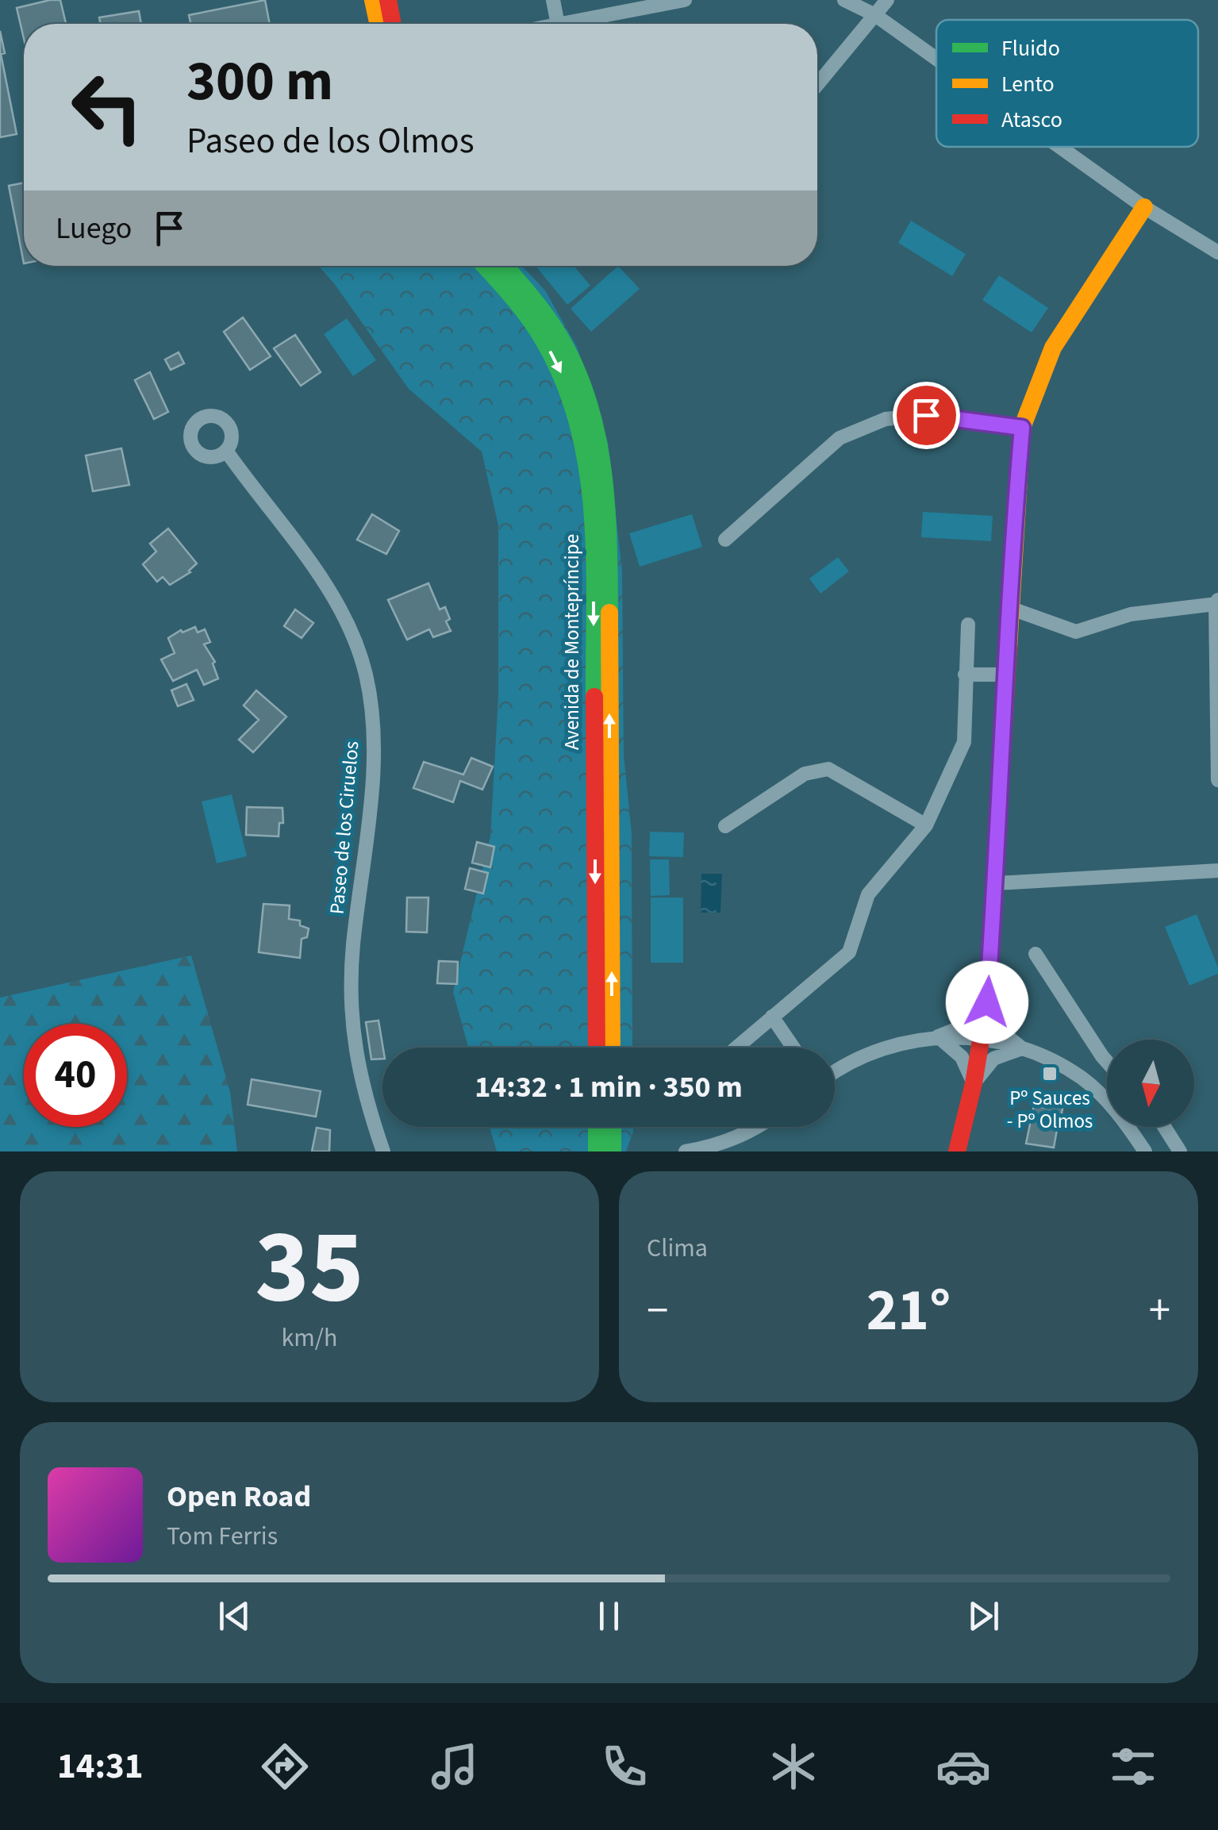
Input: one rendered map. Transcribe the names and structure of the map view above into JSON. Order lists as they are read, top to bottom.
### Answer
{
  "streets": {
    "street": ["Avenida de Montepríncipe", "Paseo de los Ciruelos"]
  },
  "places": {
    "transit": ["Pº Sauces - Pº Olmos"]
  },
  "legend": ["Fluido", "Lento", "Atasco"],
  "north": "bottom",
  "page": {
    "turn": ["300 m", "Paseo de los Olmos"],
    "then": "Luego",
    "limit": "40",
    "trip": "14:32 · 1 min · 350 m",
    "tile": [
      ["35", "km/h"],
      "Clima"
    ],
    "heat": ["−", "21°", "+"],
    "song": ["Open Road", "Tom Ferris"],
    "tabs": "14:31"
  }
}
